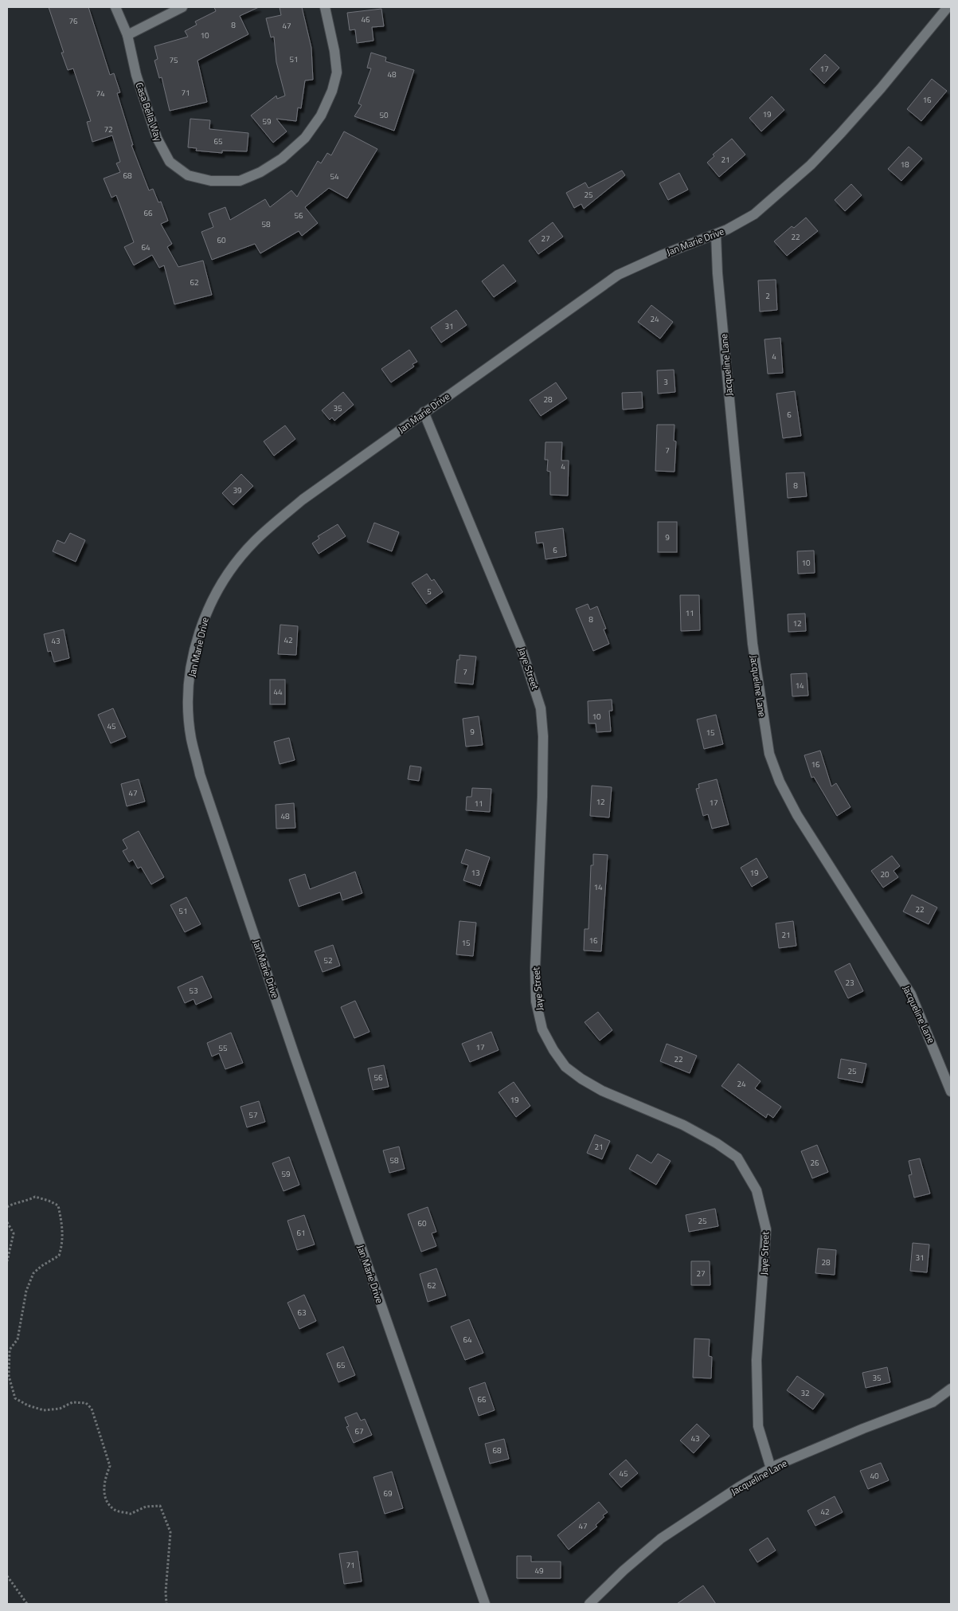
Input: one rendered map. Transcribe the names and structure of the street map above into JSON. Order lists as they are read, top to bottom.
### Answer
{
  "streets": {
    "street": [
      "Casa Bella Way",
      "Jan Marie Drive",
      "Jacqueline Lane",
      "Jaye Street"
    ]
  },
  "crossings": [
    ["Jan Marie Drive", "Jacqueline Lane"],
    ["Jan Marie Drive", "Jaye Street"],
    ["Jacqueline Lane", "Jaye Street"]
  ],
  "house_numbers": [
    "46",
    "76",
    "8",
    "47",
    "10",
    "51",
    "75",
    "17",
    "48",
    "71",
    "74",
    "16",
    "19",
    "50",
    "59",
    "72",
    "65",
    "21",
    "18",
    "68",
    "54",
    "25",
    "66",
    "56",
    "58",
    "22",
    "27",
    "60",
    "64",
    "62",
    "2",
    "24",
    "31",
    "4",
    "3",
    "28",
    "35",
    "6",
    "7",
    "4",
    "8",
    "39",
    "9",
    "6",
    "10",
    "5",
    "11",
    "8",
    "12",
    "42",
    "43",
    "7",
    "14",
    "44",
    "10",
    "45",
    "9",
    "15",
    "16",
    "47",
    "12",
    "17",
    "11",
    "48",
    "13",
    "19",
    "20",
    "14",
    "22",
    "51",
    "21",
    "16",
    "15",
    "52",
    "23",
    "53",
    "17",
    "55",
    "22",
    "25",
    "56",
    "24",
    "19",
    "57",
    "21",
    "58",
    "26",
    "59",
    "25",
    "60",
    "61",
    "31",
    "28",
    "27",
    "62",
    "63",
    "64",
    "65",
    "35",
    "32",
    "66",
    "67",
    "43",
    "68",
    "45",
    "40",
    "69",
    "42",
    "47",
    "71",
    "49"
  ]
}
